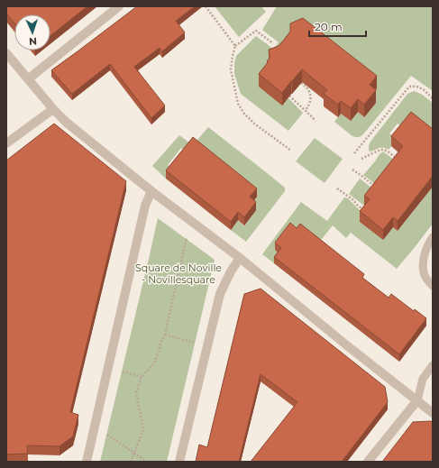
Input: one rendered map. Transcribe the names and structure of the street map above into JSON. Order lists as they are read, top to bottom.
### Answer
{
  "parks": ["Square de Noville - Novillesquare"],
  "scale_bar": "20 m",
  "north": "bottom"
}
